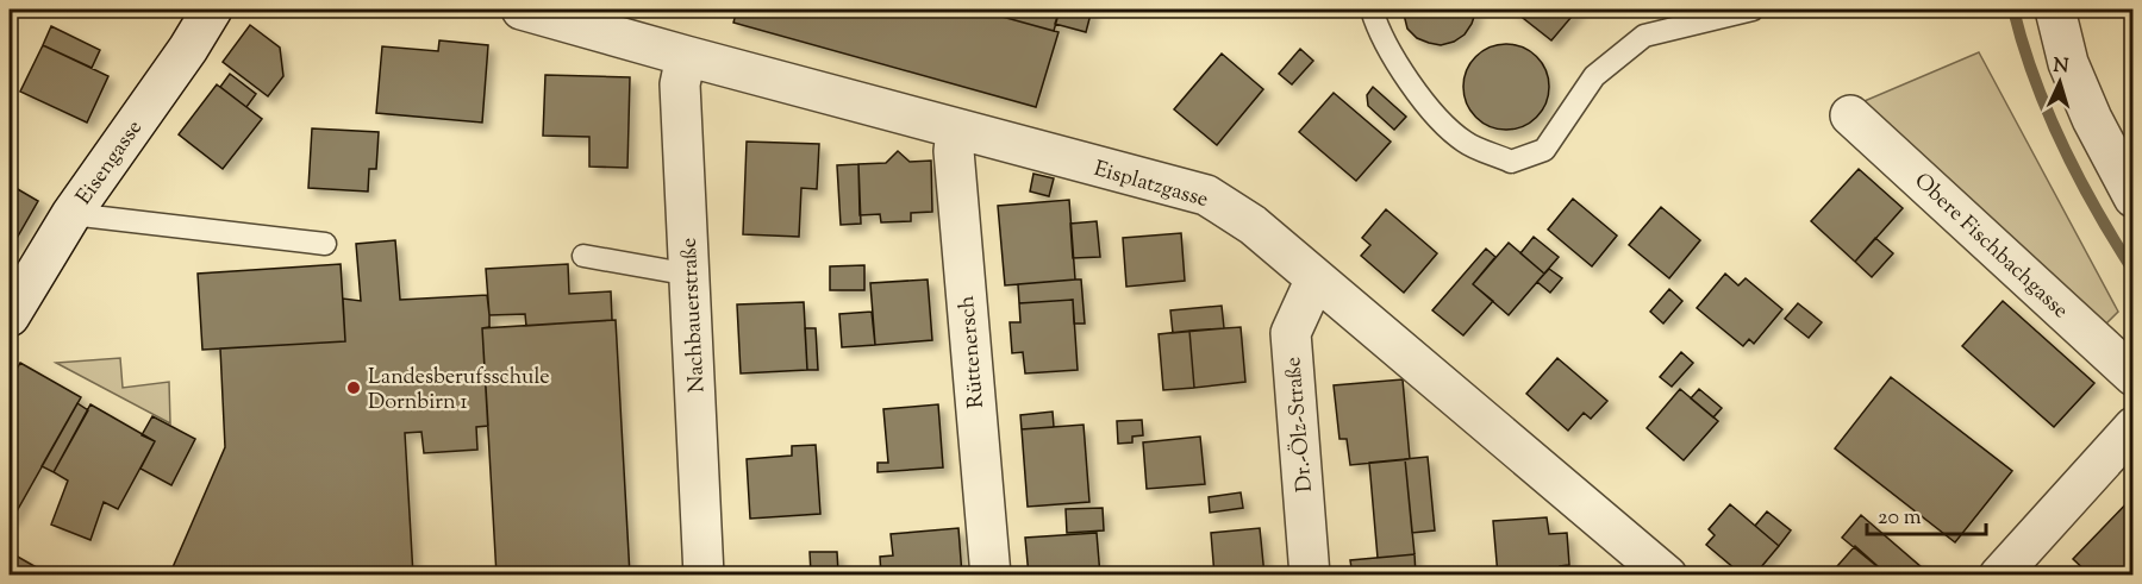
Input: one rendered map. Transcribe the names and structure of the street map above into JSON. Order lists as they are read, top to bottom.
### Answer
{
  "streets": {
    "street": [
      "Eisengasse",
      "Eisplatzgasse",
      "Obere Fischbachgasse",
      "Nachbauerstraße",
      "Rüttenersch",
      "Dr.-Ölz-Straße"
    ]
  },
  "crossings": [
    ["Eisplatzgasse", "Nachbauerstraße"],
    ["Eisplatzgasse", "Rüttenersch"],
    ["Eisplatzgasse", "Dr.-Ölz-Straße"]
  ],
  "places": ["Landesberufsschule Dornbirn 1"],
  "scale_bar": "20 m",
  "north": "top"
}
